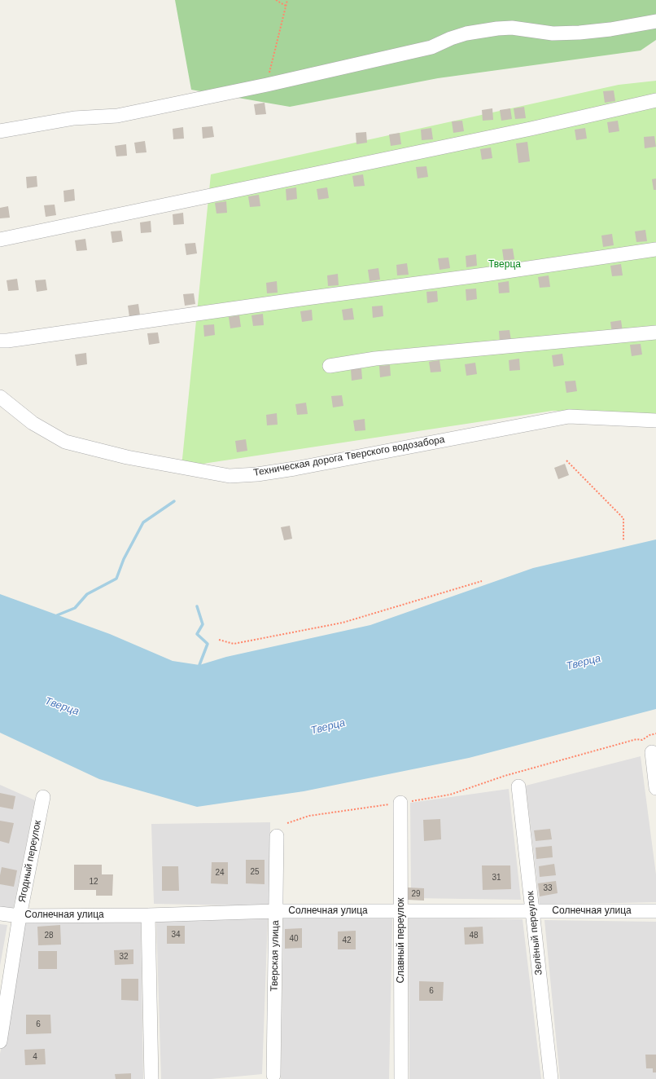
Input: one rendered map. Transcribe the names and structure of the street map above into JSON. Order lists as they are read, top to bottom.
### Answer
{
  "streets": {
    "street": [
      "Техническая дорога Тверского водозабора",
      "Ягодный переулок",
      "Солнечная улица",
      "Зелёный переулок",
      "Славный переулок",
      "Тверская улица"
    ]
  },
  "crossings": [
    ["Ягодный переулок", "Солнечная улица"],
    ["Солнечная улица", "Зелёный переулок"],
    ["Солнечная улица", "Славный переулок"],
    ["Солнечная улица", "Тверская улица"]
  ],
  "water": ["Тверца"],
  "parks": ["Тверца"],
  "house_numbers": [
    "25",
    "24",
    "31",
    "12",
    "33",
    "29",
    "34",
    "28",
    "48",
    "40",
    "42",
    "32",
    "6",
    "6",
    "4"
  ]
}
